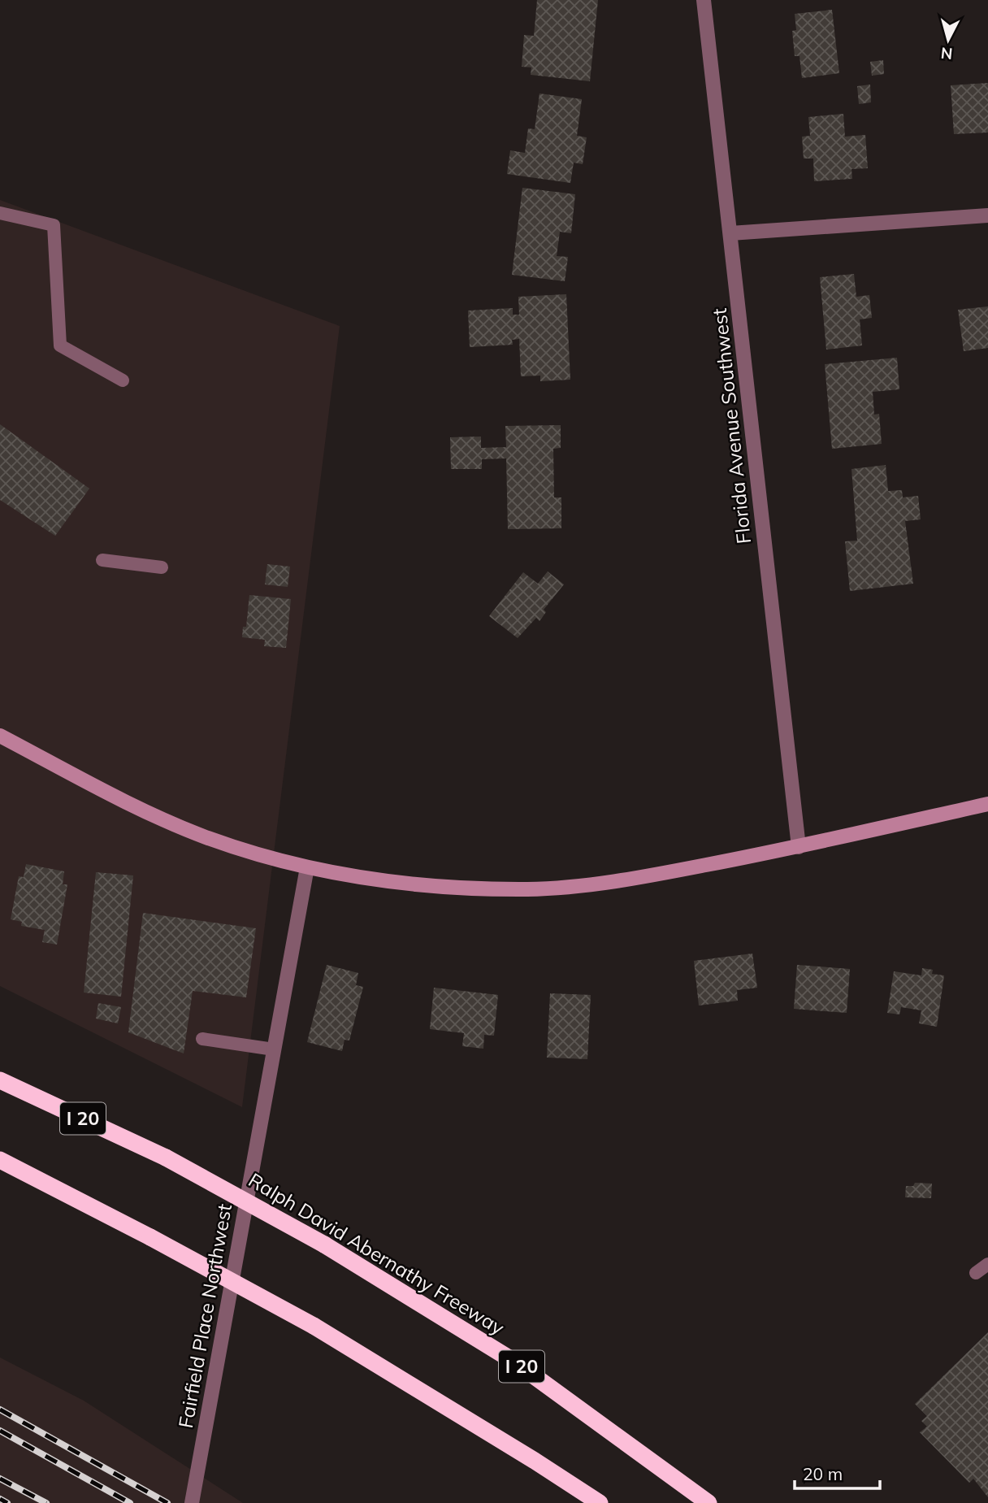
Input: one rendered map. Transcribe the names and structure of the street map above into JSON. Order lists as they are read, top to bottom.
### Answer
{
  "streets": {
    "highway": ["I 20", "Ralph David Abernathy Freeway"],
    "street": ["Florida Avenue Southwest", "Fairfield Place Northwest"]
  },
  "scale_bar": "20 m",
  "north": "bottom"
}
